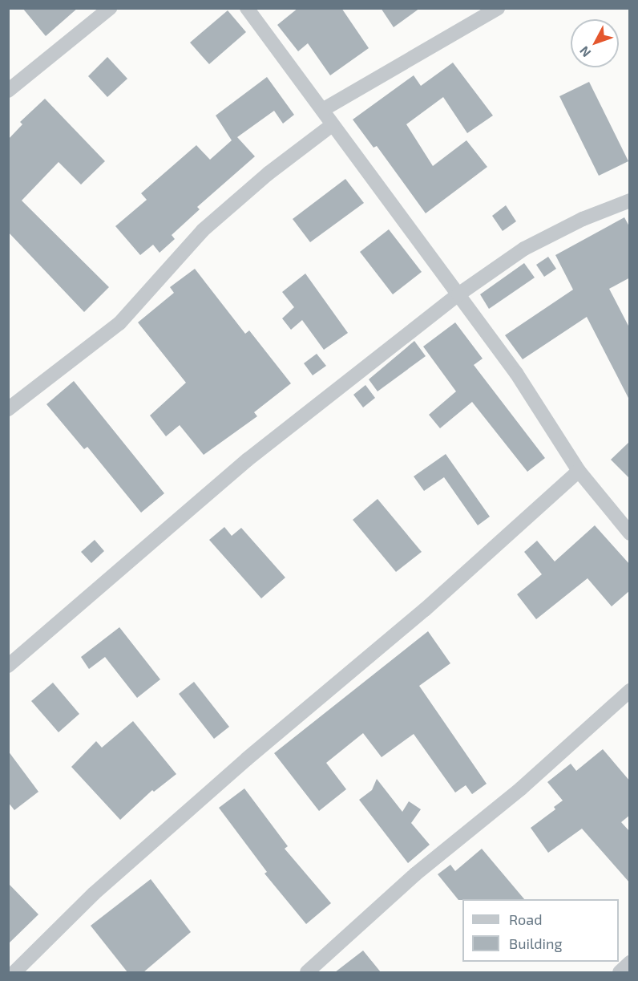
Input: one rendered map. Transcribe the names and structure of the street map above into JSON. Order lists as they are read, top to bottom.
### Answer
{
  "legend": ["Road", "Building"],
  "north": "bottom left"
}
